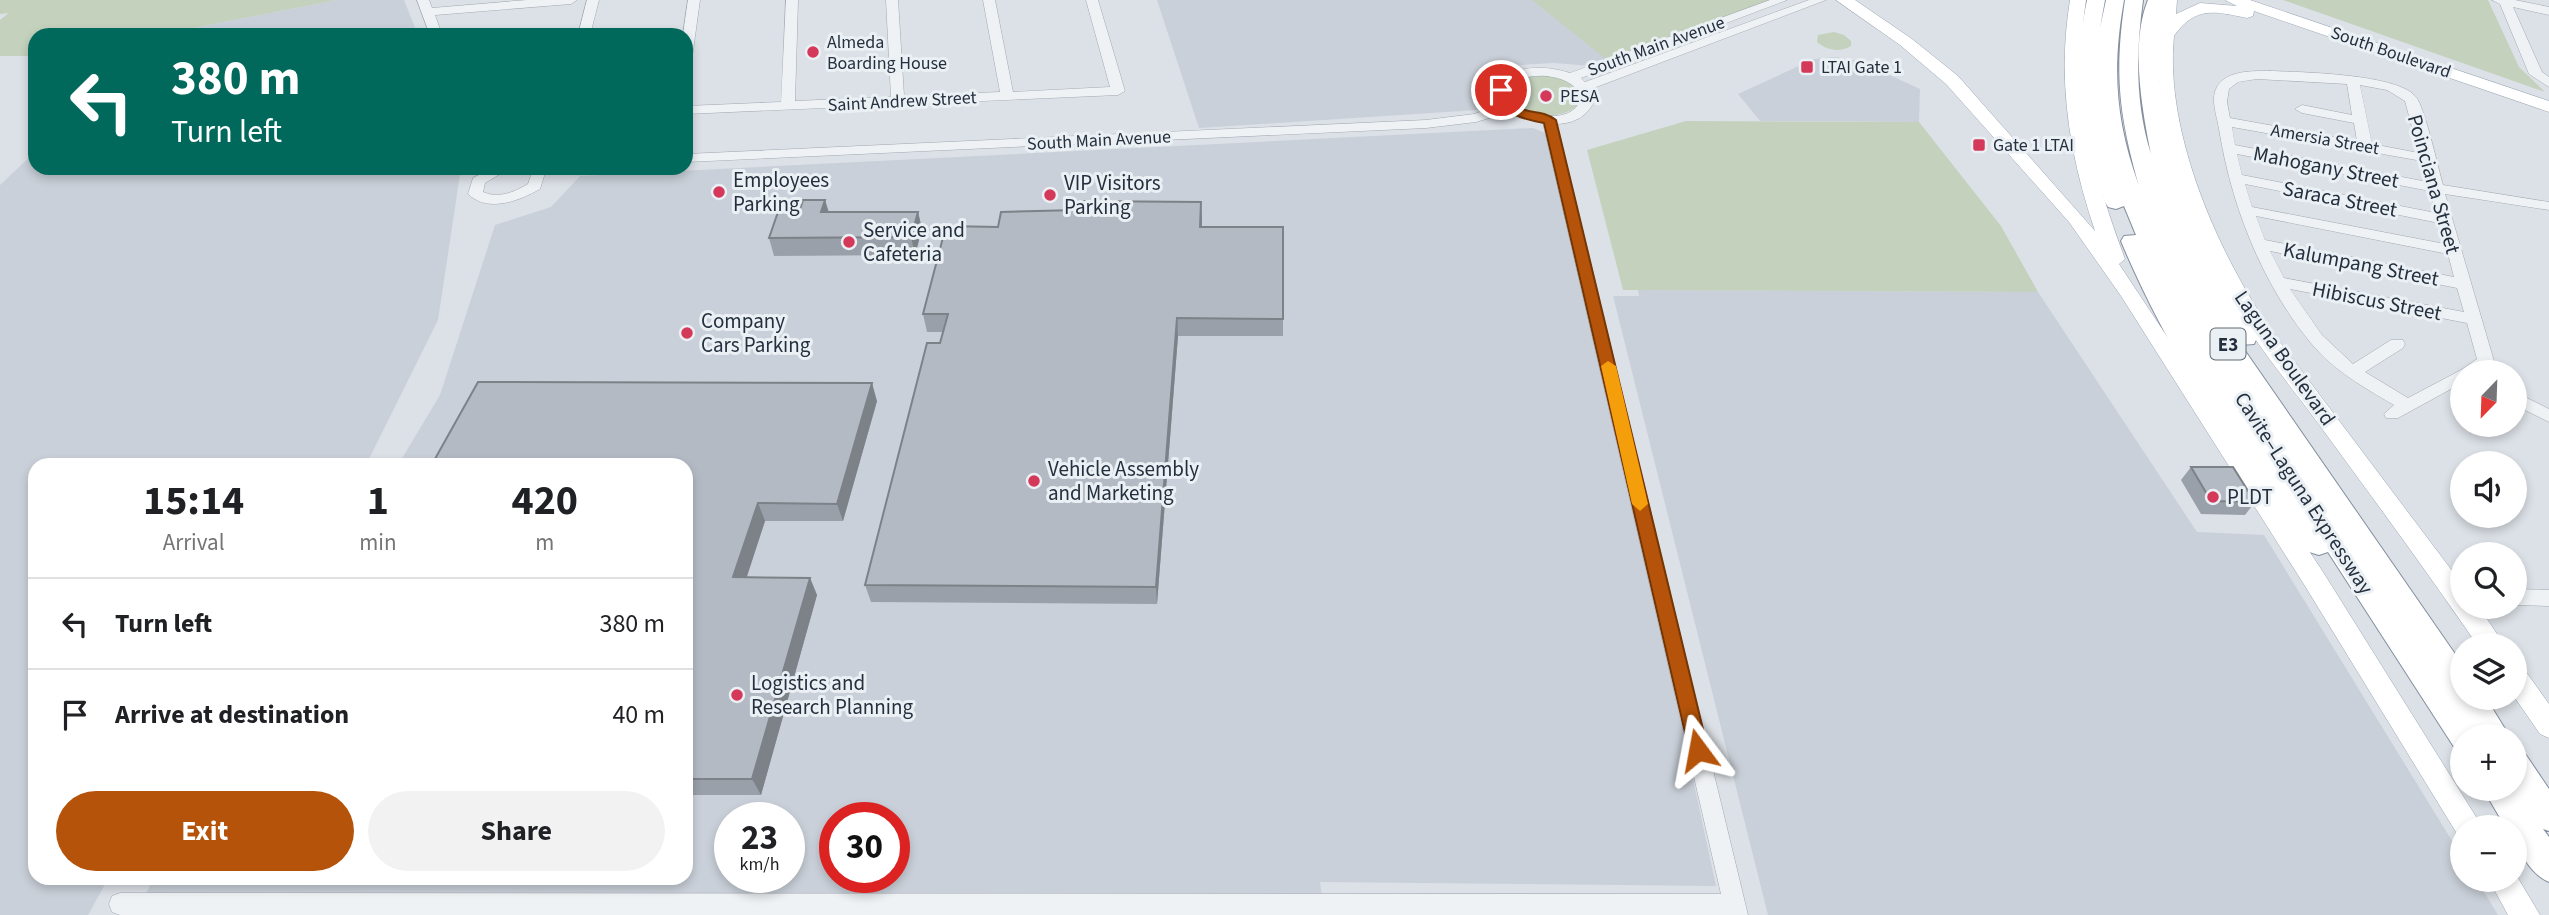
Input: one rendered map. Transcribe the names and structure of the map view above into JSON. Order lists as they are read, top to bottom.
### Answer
{
  "streets": {
    "highway": ["E3", "Cavite–Laguna Expressway"],
    "main road": ["South Boulevard", "Laguna Boulevard"],
    "street": [
      "South Main Avenue",
      "Saint Andrew Street",
      "Amersia Street",
      "Mahogany Street",
      "Poinciana Street",
      "Saraca Street",
      "Kalumpang Street",
      "Hibiscus Street"
    ]
  },
  "crossings": [
    ["Amersia Street", "Poinciana Street"],
    ["Mahogany Street", "Poinciana Street"],
    ["Poinciana Street", "Saraca Street"],
    ["Poinciana Street", "Kalumpang Street"],
    ["Poinciana Street", "Hibiscus Street"]
  ],
  "places": {
    "other": [
      "Almeda Boarding House",
      "PESA",
      "Employees Parking",
      "VIP Visitors Parking",
      "Service and Cafeteria",
      "Company Cars Parking",
      "Vehicle Assembly and Marketing",
      "PLDT",
      "Logistics and Research Planning"
    ],
    "transit": ["LTAI Gate 1", "Gate 1 LTAI"]
  },
  "north": "bottom left",
  "page": {
    "turn": ["380 m", "Turn left"],
    "map_buttons": ["+", "−"],
    "eta": [
      "15:14",
      "Arrival",
      "1",
      "min",
      "420",
      "m"
    ],
    "list": [
      {
        "name": "Turn left",
        "value": "380 m"
      },
      {
        "name": "Arrive at destination",
        "value": "40 m"
      }
    ],
    "buttons": ["Exit", "Share"],
    "speed": "23 km/h",
    "limit": "30"
  }
}
